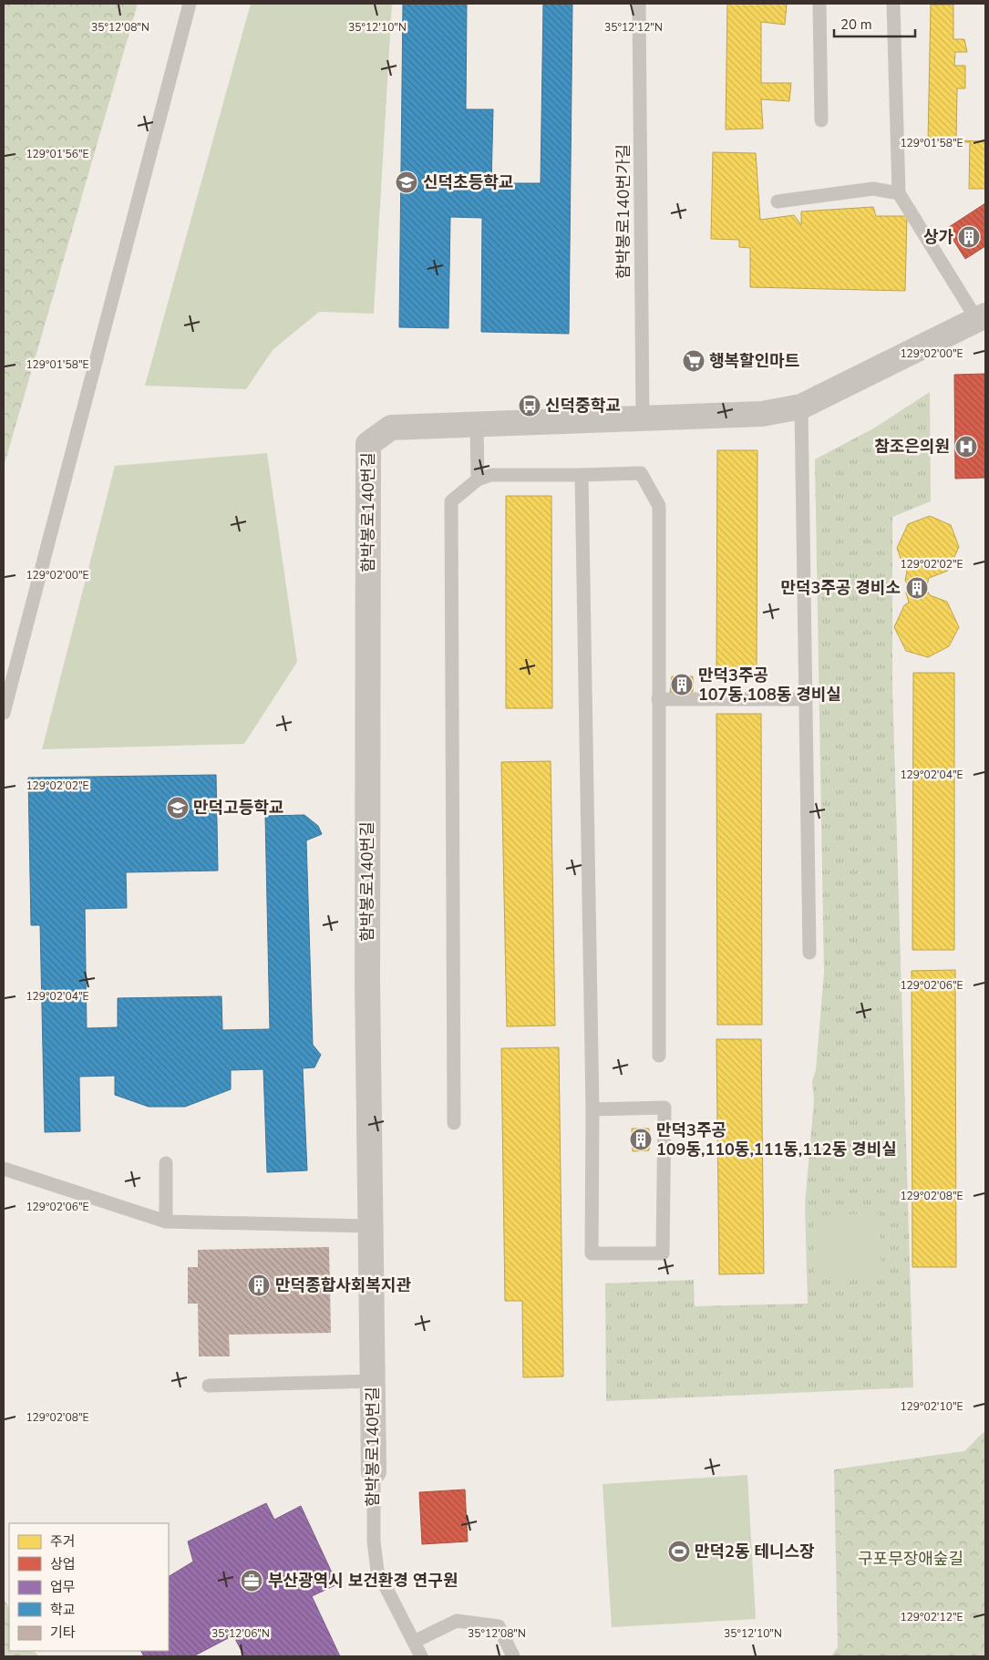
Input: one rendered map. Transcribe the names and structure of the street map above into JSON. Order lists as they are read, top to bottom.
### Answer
{
  "streets": {
    "street": ["함박봉로140번길"],
    "lane": ["함박봉로140번가길"]
  },
  "crossings": [
    ["함박봉로140번가길", "함박봉로140번길"]
  ],
  "parks": ["구포무장애숲길"],
  "places": {
    "school or university": ["신덕초등학교", "만덕고등학교"],
    "building": [
      "상가",
      "만덕3주공 경비소",
      "만덕3주공 107동,108동 경비실",
      "만덕3주공 109동,110동,111동,112동 경비실",
      "만덕종합사회복지관"
    ],
    "supermarket": ["행복할인마트"],
    "bus stop": ["신덕중학교"],
    "hospital": ["참조은의원"],
    "sports": ["만덕2동 테니스장"],
    "office": ["부산광역시 보건환경 연구원"]
  },
  "legend": [
    "주거",
    "상업",
    "업무",
    "학교",
    "기타"
  ],
  "scale_bar": "20 m",
  "coordinates": [
    "35°12'12\"N",
    "35°12'08\"N",
    "35°12'10\"N",
    "129°01'58\"E",
    "129°01'56\"E",
    "129°02'00\"E",
    "129°02'02\"E",
    "129°02'04\"E",
    "129°02'06\"E",
    "129°02'08\"E",
    "129°02'10\"E",
    "129°02'12\"E",
    "35°12'06\"N"
  ]
}
